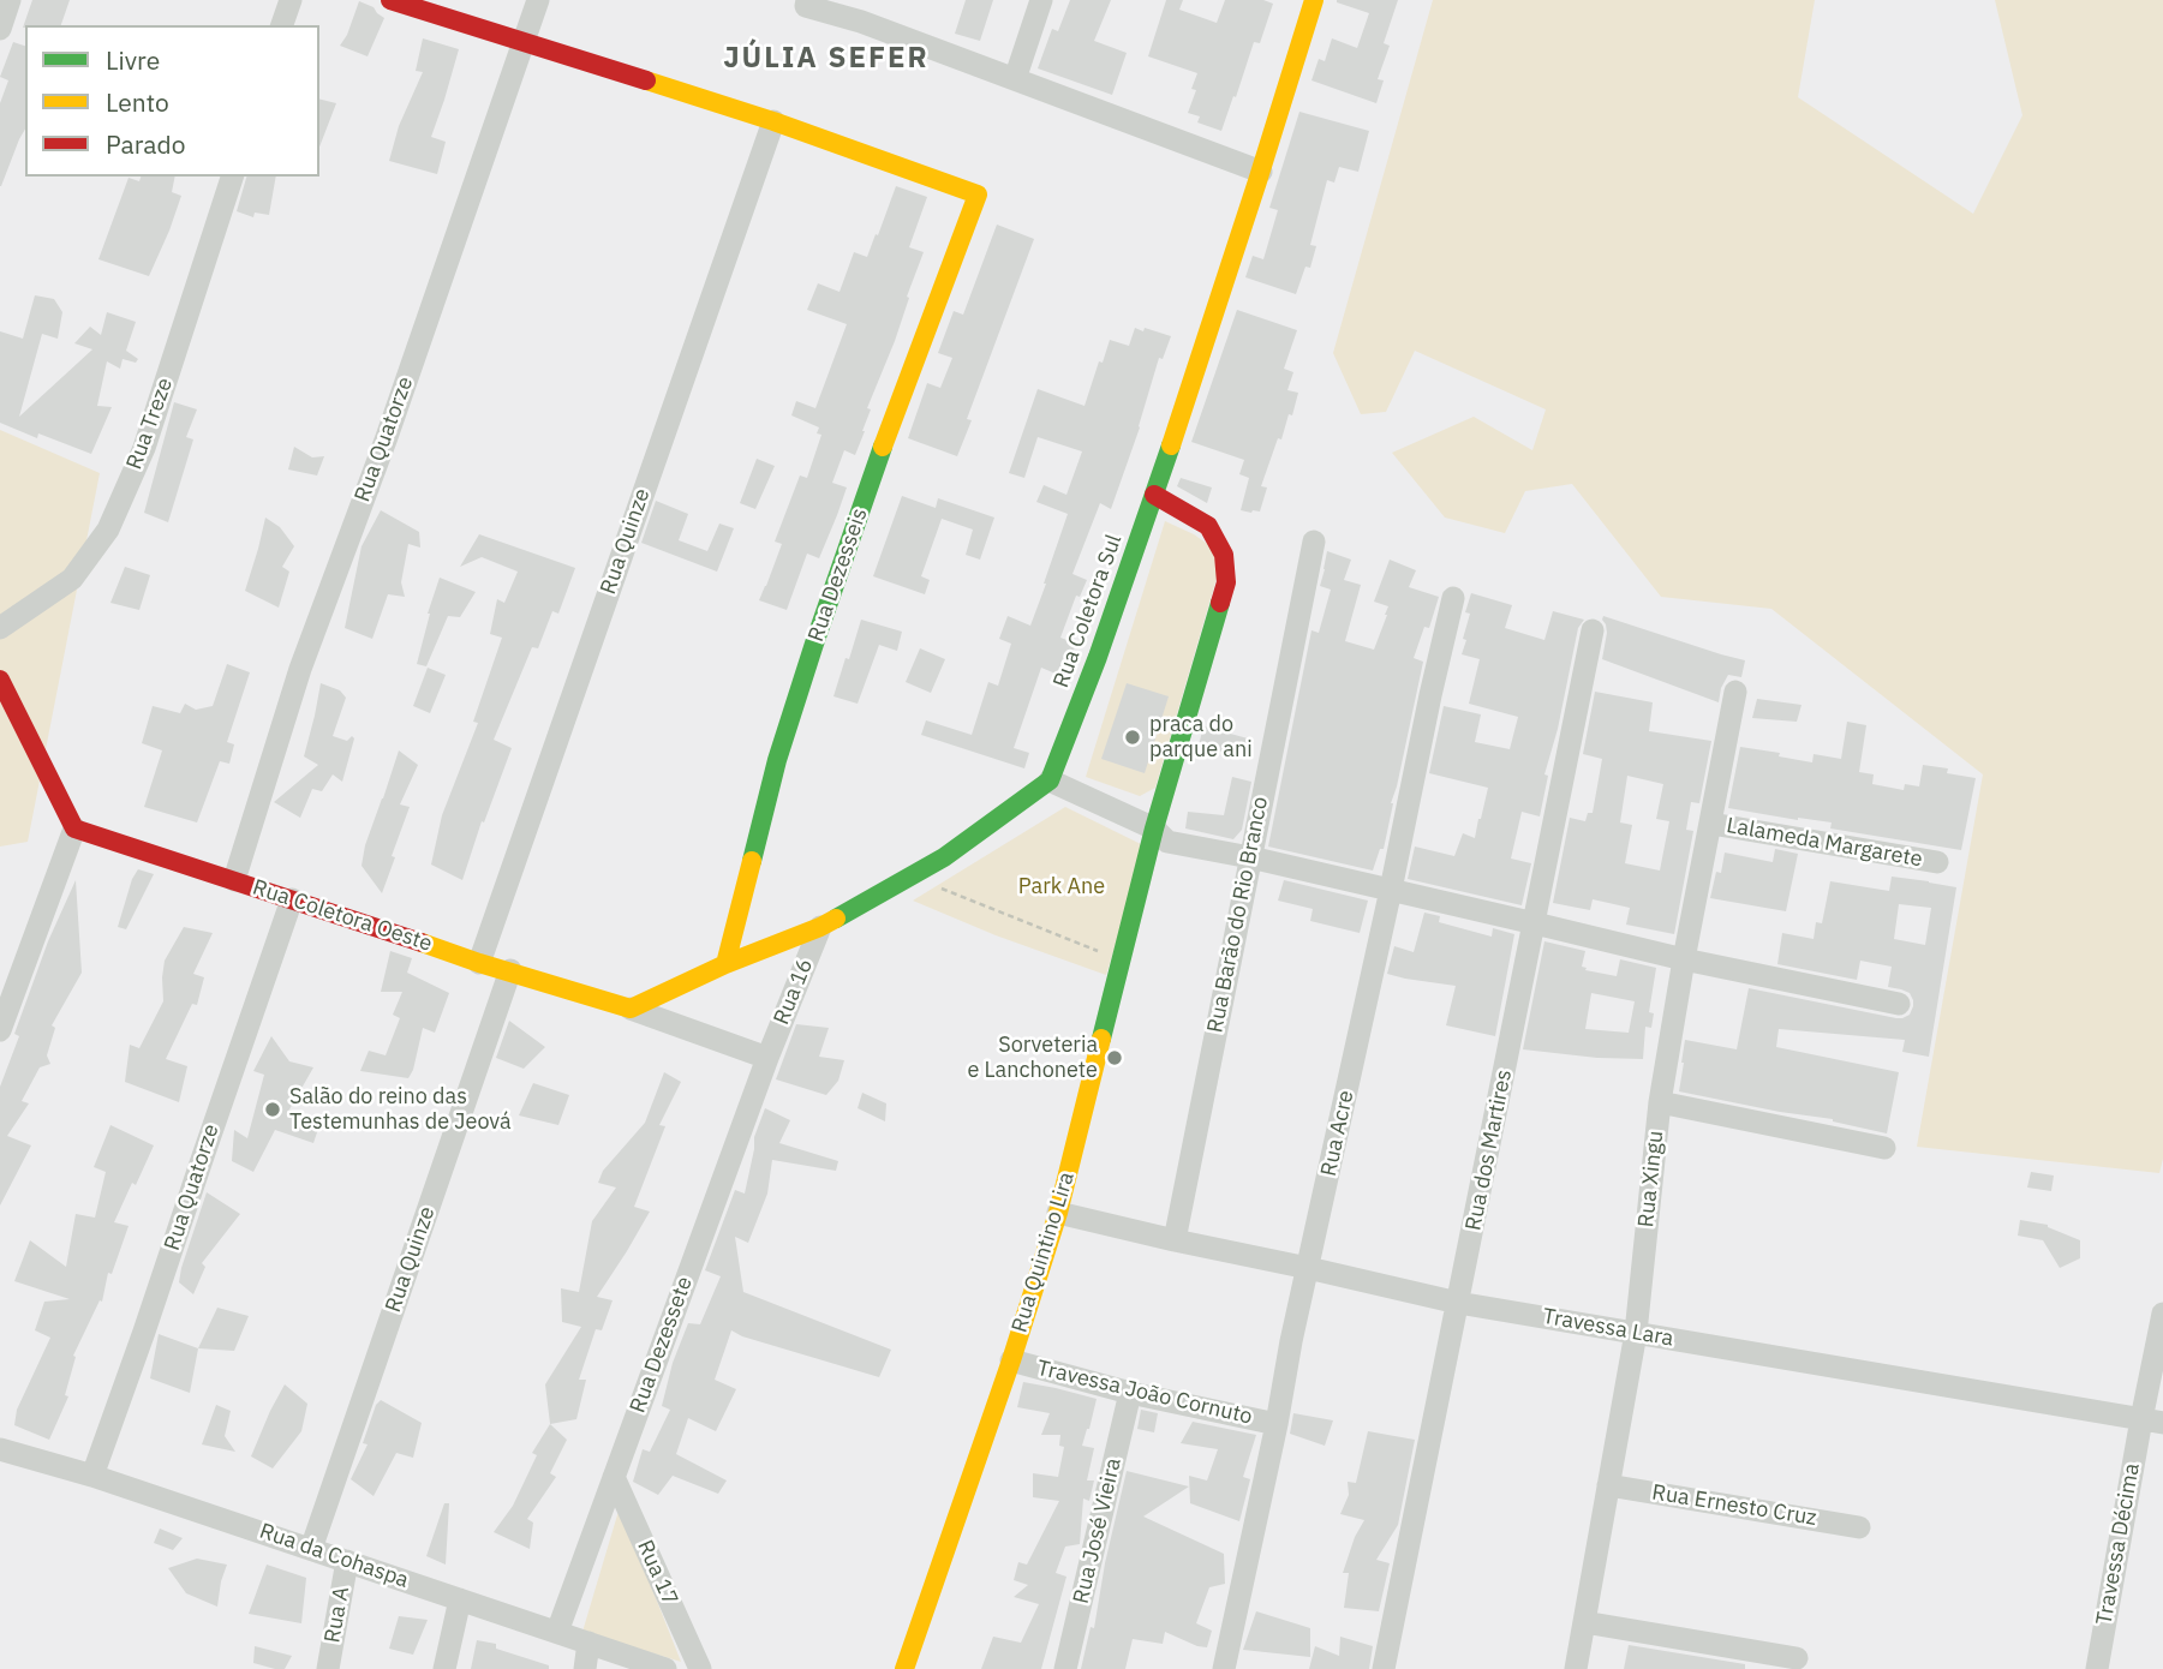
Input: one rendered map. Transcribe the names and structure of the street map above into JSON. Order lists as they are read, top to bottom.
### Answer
{
  "streets": {
    "street": [
      "Rua Treze",
      "Rua Quatorze",
      "Rua Quinze",
      "Rua Dezesseis",
      "Rua Coletora Sul",
      "Lalameda Margarete",
      "Rua Barão do Rio Branco",
      "Rua Coletora Oeste",
      "Rua 16",
      "Rua Acre",
      "Rua dos Martires",
      "Rua Xingu",
      "Rua Quintino Lira",
      "Travessa Lara",
      "Rua Dezessete",
      "Travessa João Cornuto",
      "Rua Ernesto Cruz",
      "Rua José Vieira",
      "Travessa Décima",
      "Rua da Cohaspa",
      "Rua 17",
      "Rua A"
    ]
  },
  "crossings": [
    ["Rua Quatorze", "Rua Coletora Oeste"],
    ["Rua Quatorze", "Rua da Cohaspa"],
    ["Rua Quinze", "Rua Dezesseis"],
    ["Rua Quinze", "Rua Coletora Oeste"],
    ["Rua Quinze", "Rua da Cohaspa"],
    ["Rua Coletora Sul", "Rua Quintino Lira"],
    ["Lalameda Margarete", "Rua Xingu"],
    ["Rua Barão do Rio Branco", "Travessa Lara"],
    ["Rua Coletora Oeste", "Rua 16"],
    ["Rua Coletora Oeste", "Rua Dezessete"],
    ["Rua 16", "Rua Dezessete"],
    ["Rua Acre", "Travessa Lara"],
    ["Rua Acre", "Travessa João Cornuto"],
    ["Rua dos Martires", "Travessa Lara"],
    ["Rua Xingu", "Travessa Lara"],
    ["Rua Xingu", "Rua Ernesto Cruz"],
    ["Rua Quintino Lira", "Travessa Lara"],
    ["Rua Quintino Lira", "Travessa João Cornuto"],
    ["Travessa Lara", "Travessa Décima"],
    ["Rua Dezessete", "Rua da Cohaspa"],
    ["Rua Dezessete", "Rua 17"],
    ["Travessa João Cornuto", "Rua José Vieira"],
    ["Rua da Cohaspa", "Rua A"]
  ],
  "districts": ["JÚLIA SEFER"],
  "parks": ["Park Ane"],
  "places": ["praca do parque ani", "Sorveteria e Lanchonete", "Salão do reino das Testemunhas de Jeová"],
  "legend": ["Livre", "Lento", "Parado"]
}
